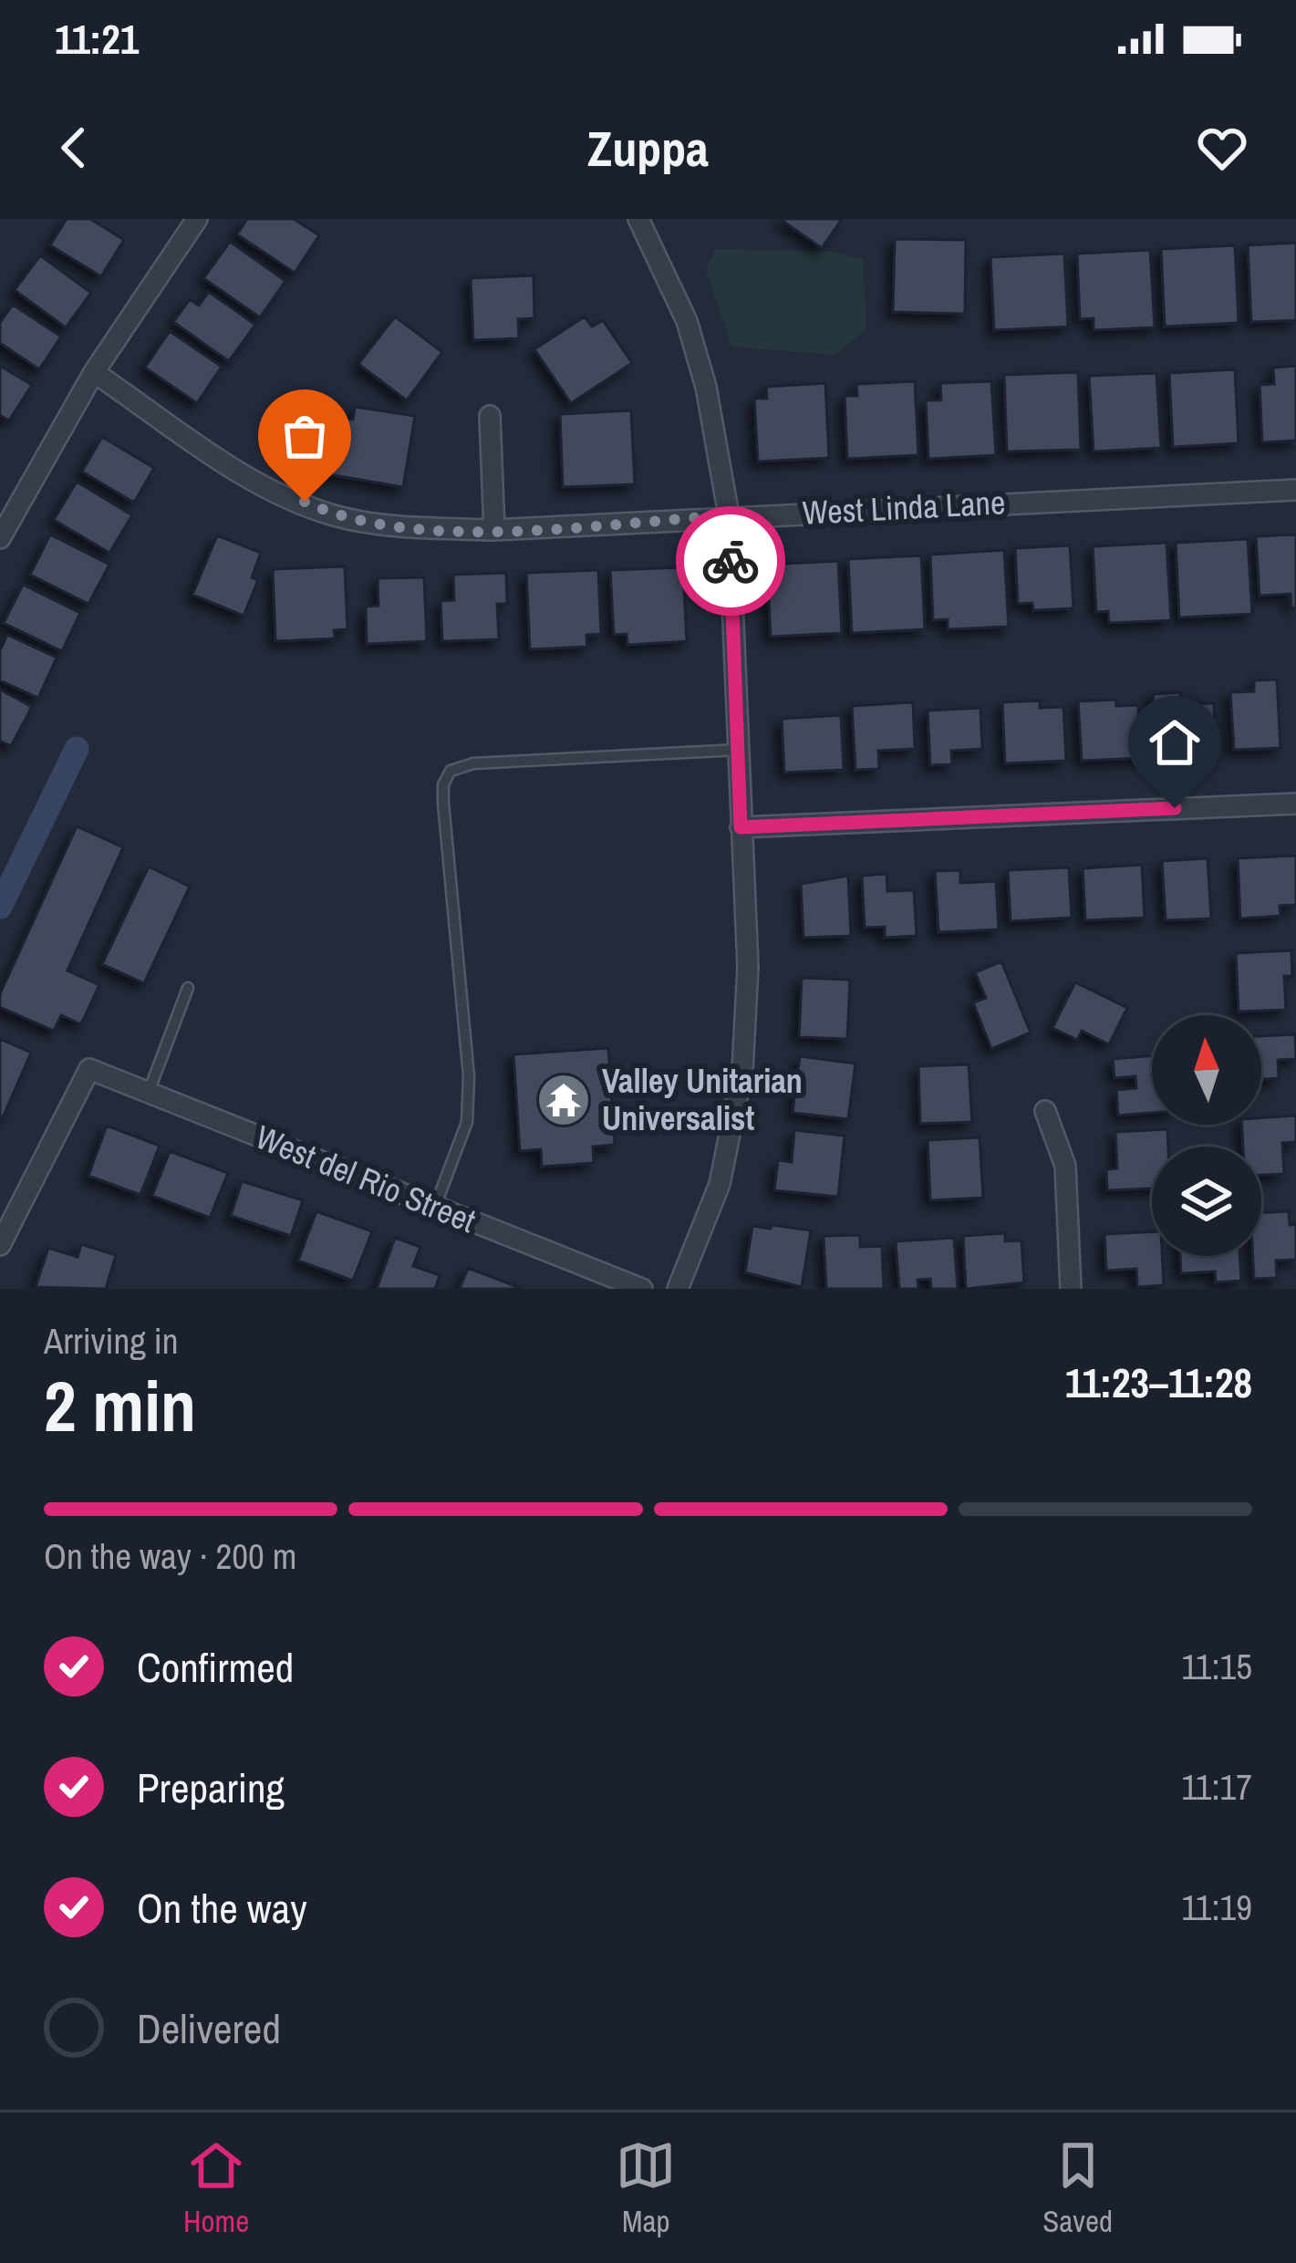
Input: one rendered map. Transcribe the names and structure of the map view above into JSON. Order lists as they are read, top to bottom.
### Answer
{
  "streets": {
    "street": ["West Linda Lane", "West del Rio Street"]
  },
  "places": {
    "temple": ["Valley Unitarian Universalist"]
  },
  "north": "top",
  "page": {
    "status": "11:21",
    "header": "Zuppa",
    "heading": ["2 min", "Arriving in", "11:23–11:28"],
    "bar": "On the way · 200 m",
    "list": [
      ["Confirmed", "11:15"],
      ["Preparing", "11:17"],
      ["On the way", "11:19"],
      "Delivered"
    ],
    "tabs": ["Home", "Map", "Saved"]
  }
}
